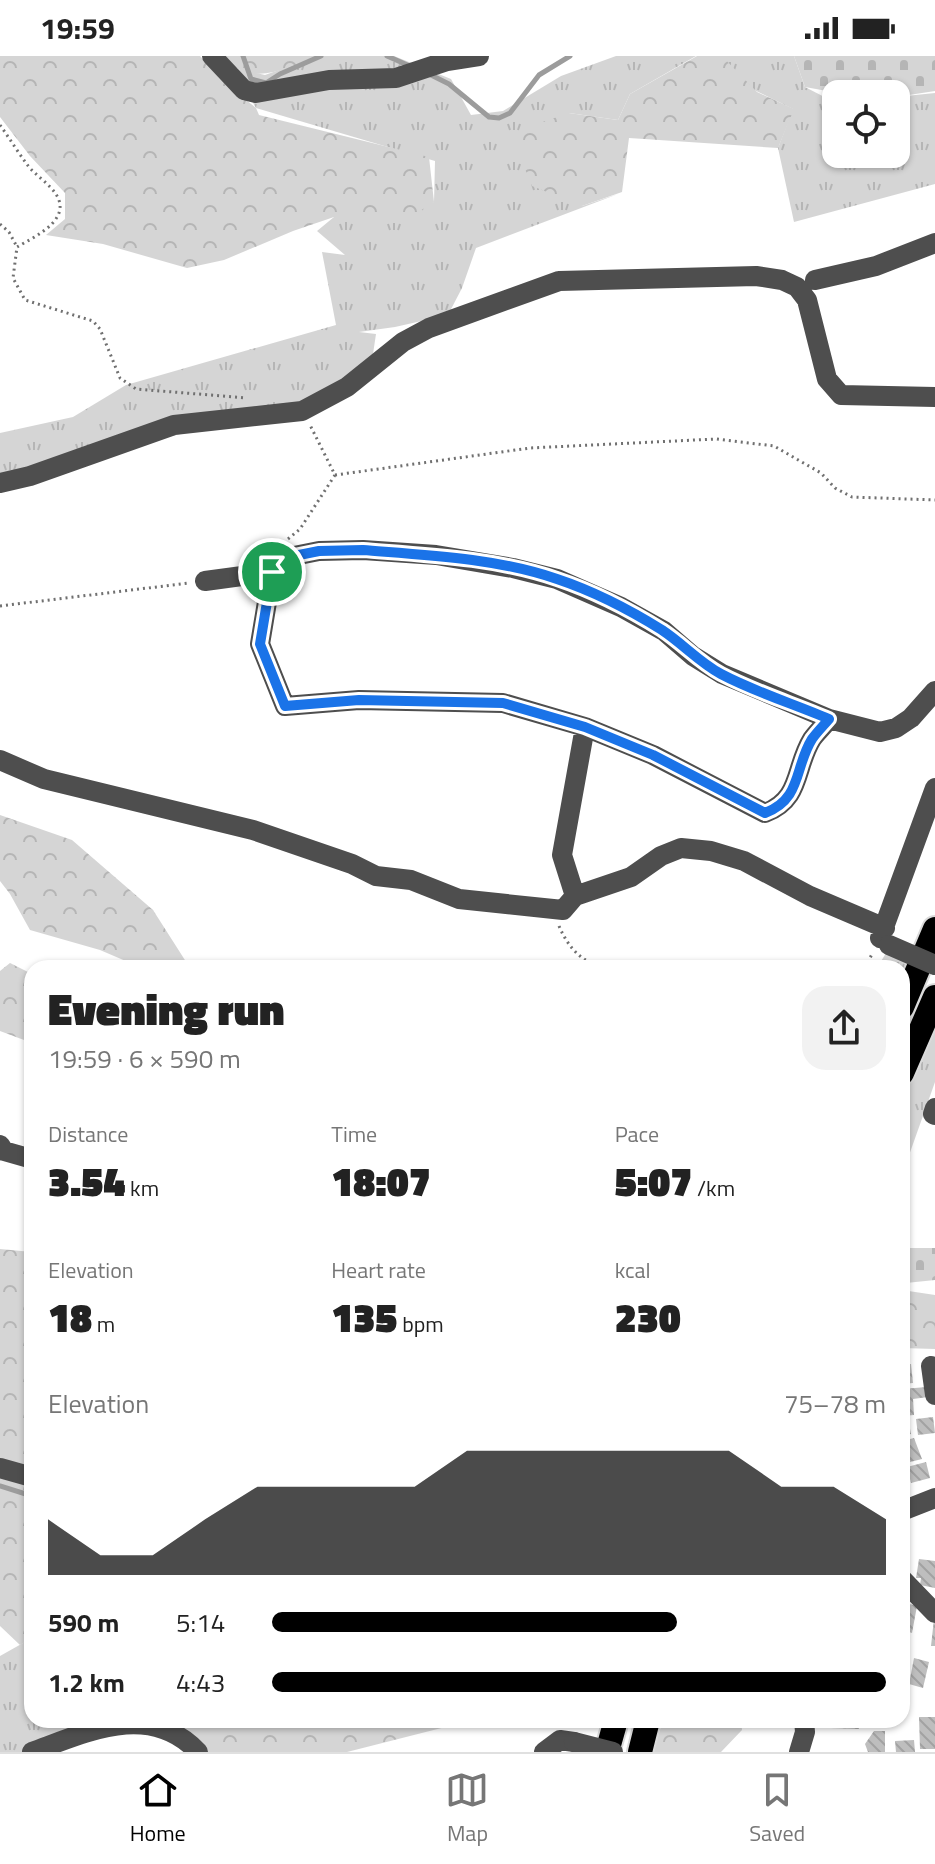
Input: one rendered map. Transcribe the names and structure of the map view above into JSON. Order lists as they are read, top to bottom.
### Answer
{
  "page": {
    "status": "19:59",
    "heading": ["Evening run", "19:59 · 6 × 590 m"],
    "stats": [
      ["Distance", "3.54 km"],
      ["Time", "18:07"],
      ["Pace", "5:07 /km"],
      ["Elevation", "18 m"],
      ["Heart rate", "135 bpm"],
      ["kcal", "230"]
    ],
    "chart": ["Elevation", "75–78 m"],
    "list": [
      {
        "name": "590 m",
        "note": "5:14"
      },
      {
        "name": "1.2 km",
        "note": "4:43"
      }
    ],
    "tabs": ["Home", "Map", "Saved"]
  }
}
